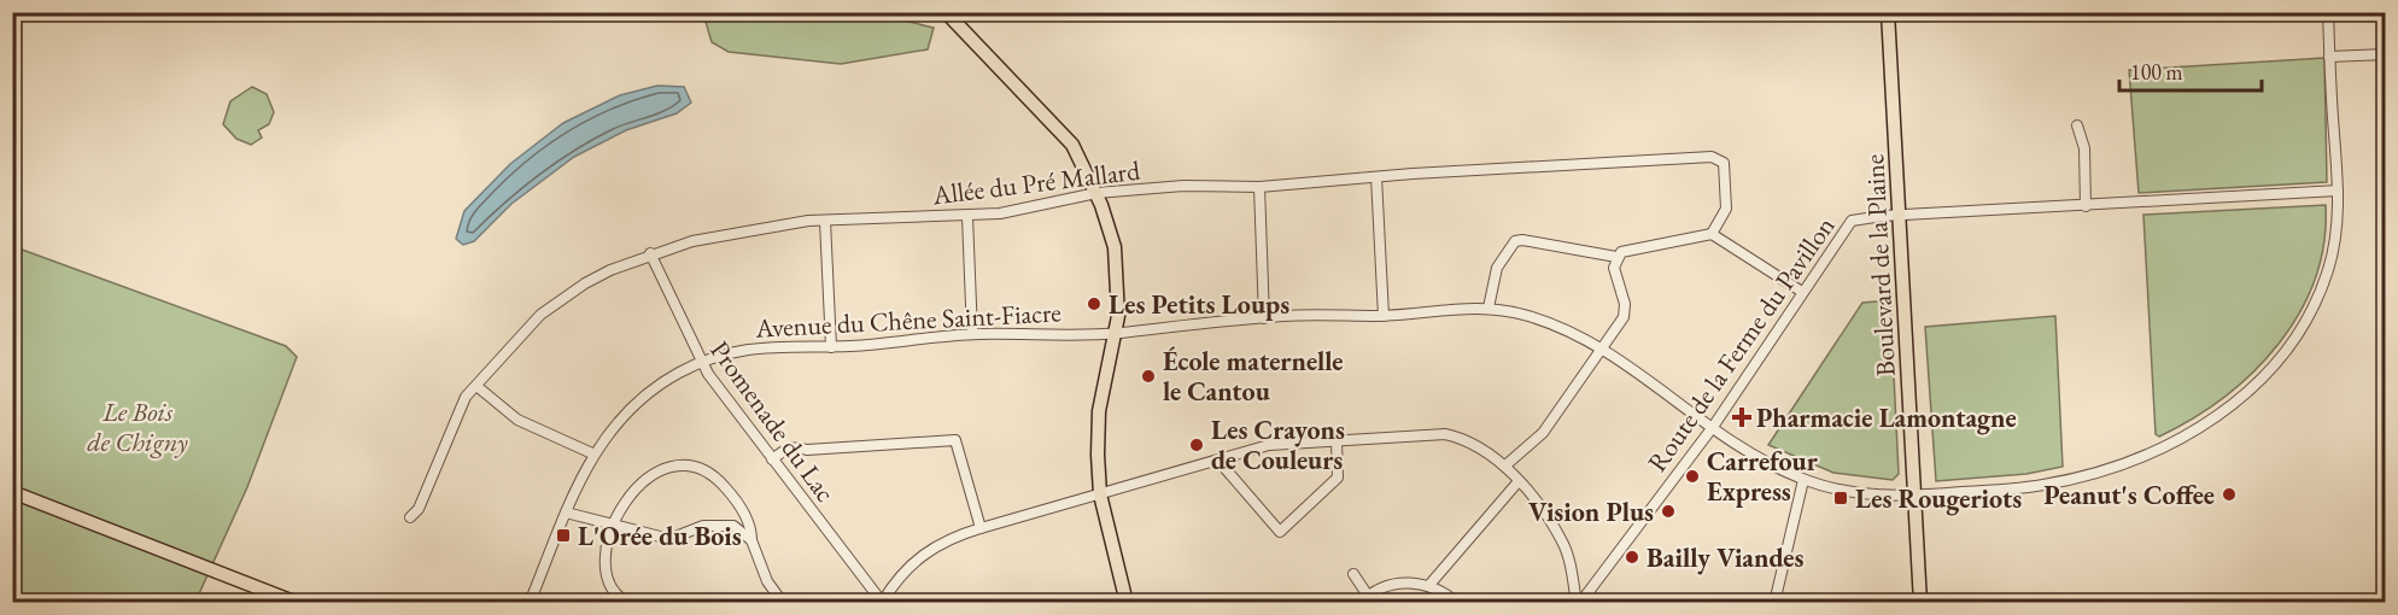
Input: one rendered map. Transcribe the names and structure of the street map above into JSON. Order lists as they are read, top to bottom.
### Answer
{
  "streets": {
    "main road": ["Boulevard de la Plaine"],
    "street": [
      "Allée du Pré Mallard",
      "Avenue du Chêne Saint-Fiacre",
      "Route de la Ferme du Pavillon",
      "Promenade du Lac"
    ]
  },
  "crossings": [
    ["Allée du Pré Mallard", "Promenade du Lac"],
    ["Boulevard de la Plaine", "Avenue du Chêne Saint-Fiacre"],
    ["Boulevard de la Plaine", "Route de la Ferme du Pavillon"],
    ["Avenue du Chêne Saint-Fiacre", "Route de la Ferme du Pavillon"],
    ["Avenue du Chêne Saint-Fiacre", "Promenade du Lac"]
  ],
  "parks": ["Le Bois de Chigny"],
  "places": {
    "other": [
      "Les Petits Loups",
      "École maternelle le Cantou",
      "Les Crayons de Couleurs",
      "Carrefour Express",
      "Peanut's Coffee",
      "Vision Plus",
      "Bailly Viandes"
    ],
    "health": ["Pharmacie Lamontagne"],
    "transit": ["Les Rougeriots", "L'Orée du Bois"]
  },
  "scale_bar": "100 m"
}
